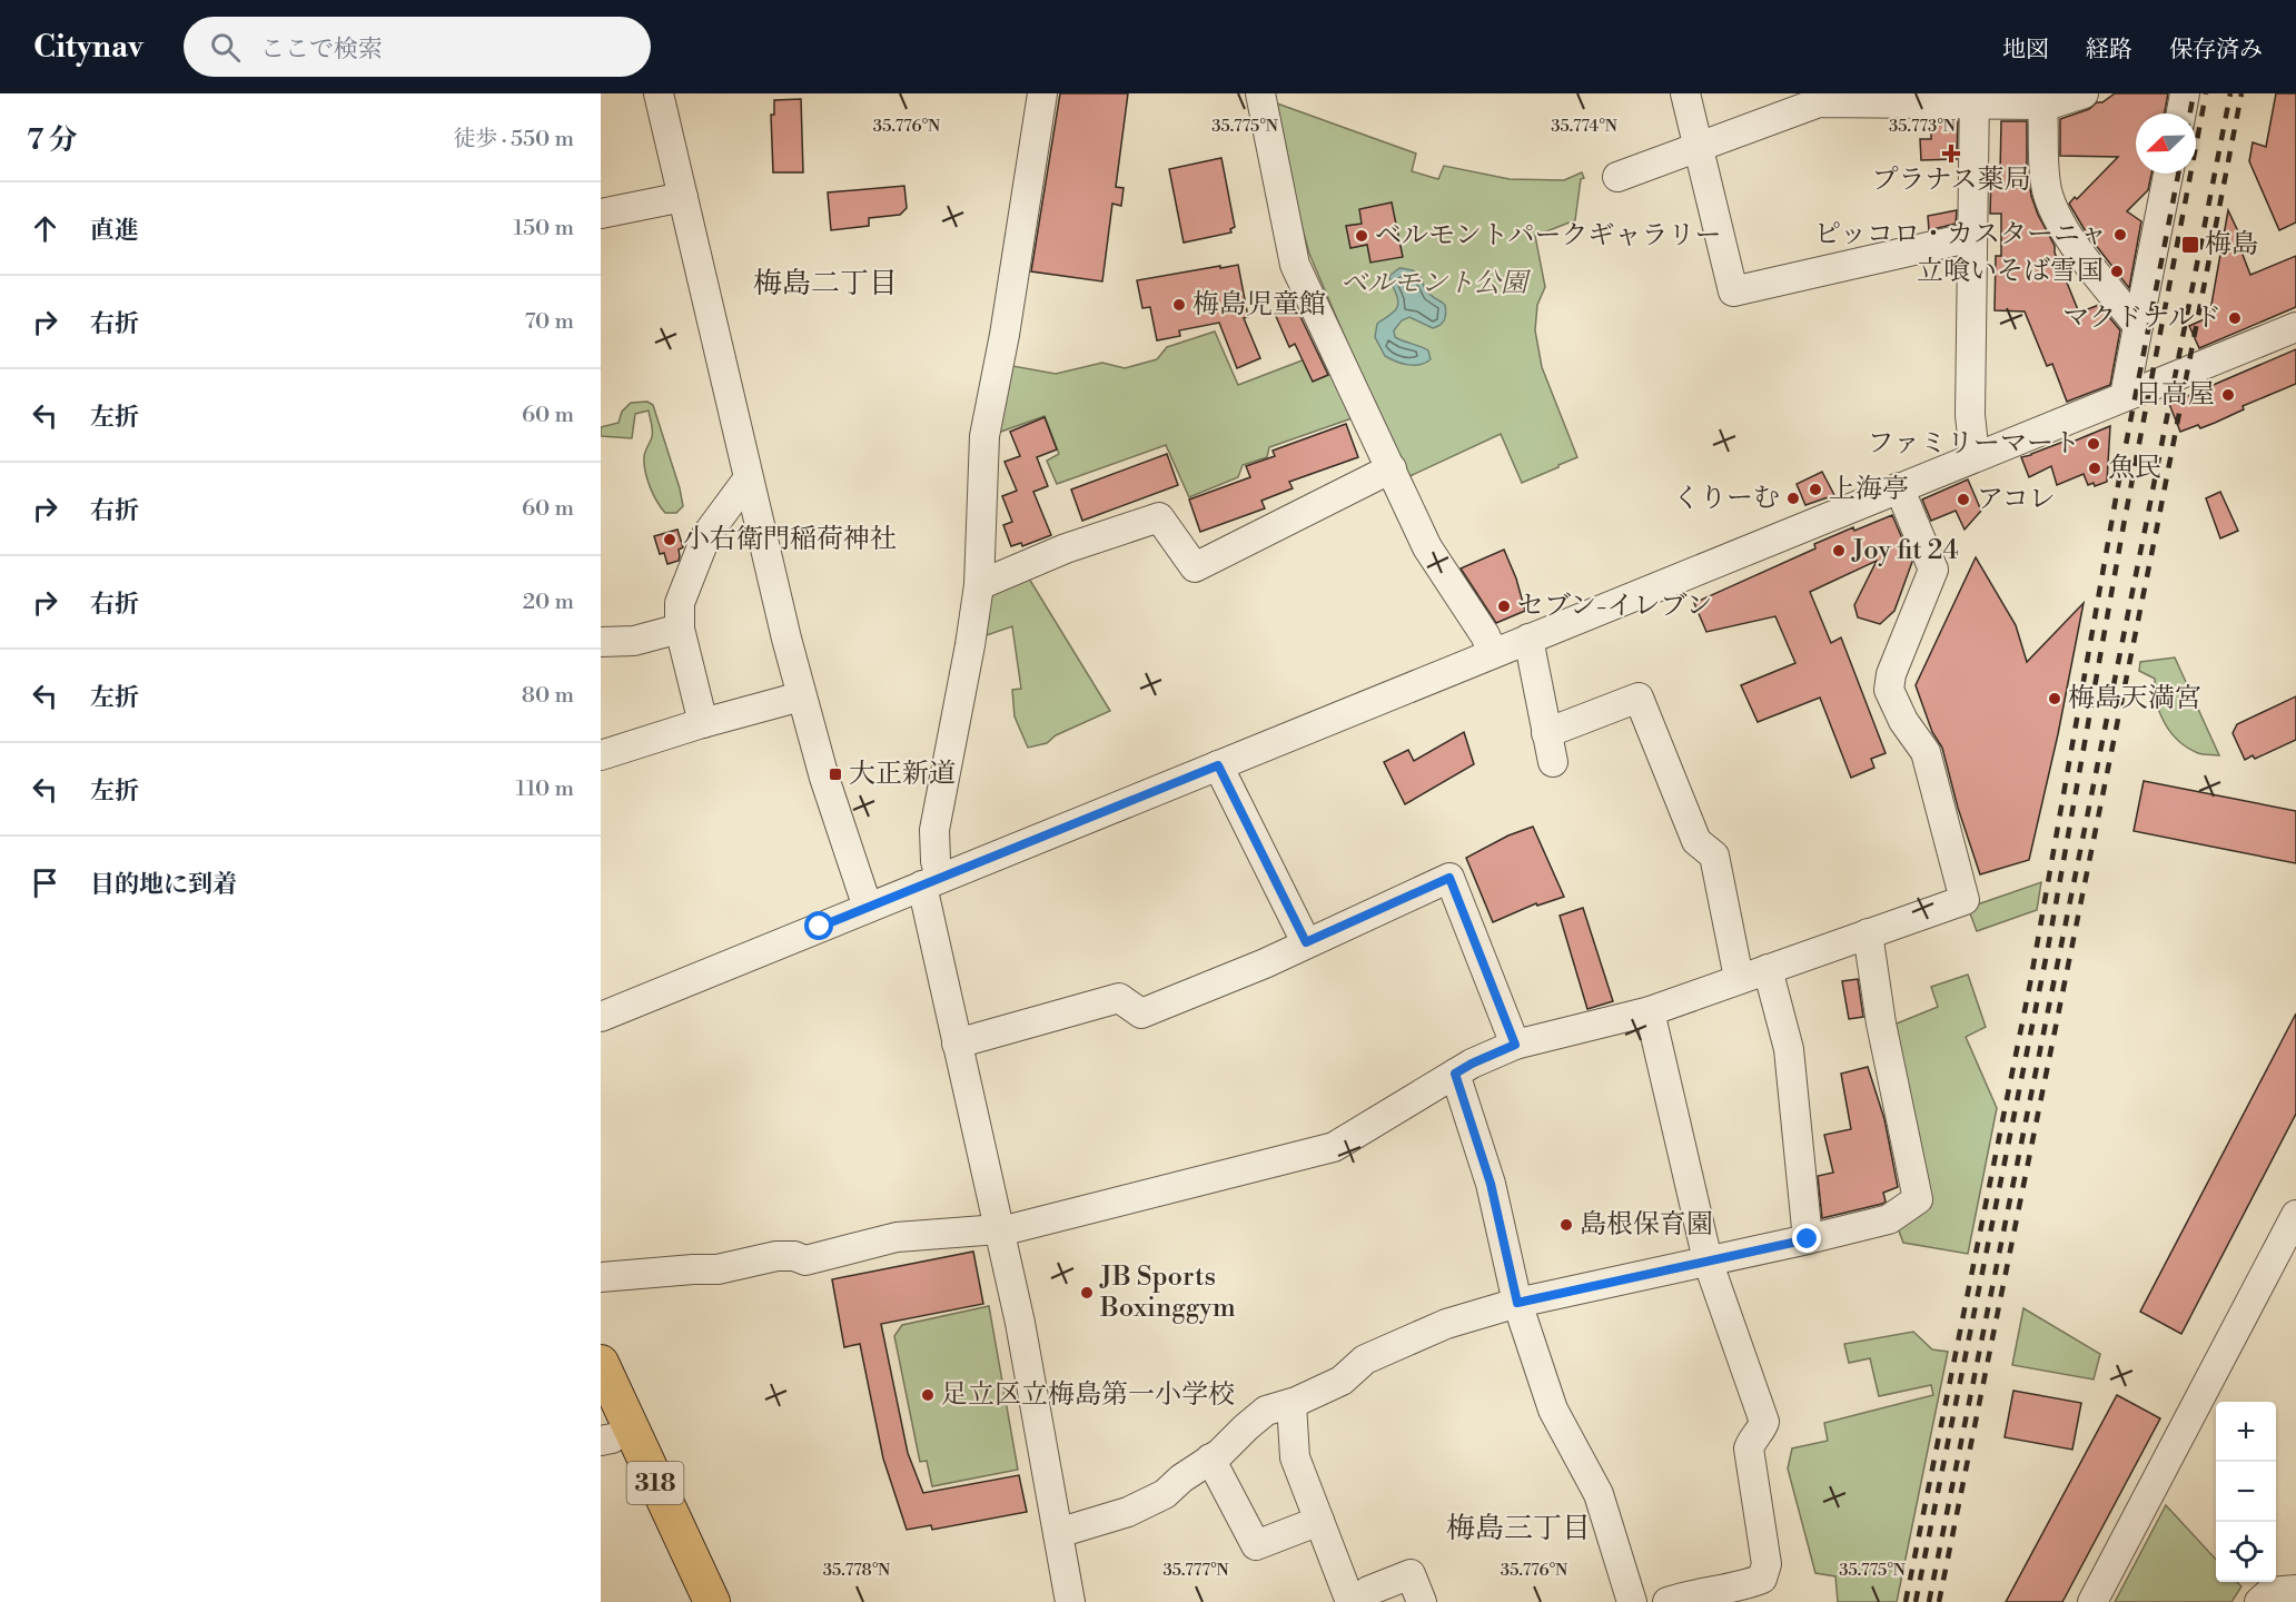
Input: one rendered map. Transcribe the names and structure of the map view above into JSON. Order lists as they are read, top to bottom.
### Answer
{
  "streets": {
    "main road": ["318"]
  },
  "districts": ["梅島二丁目", "梅島三丁目"],
  "parks": ["ベルモント公園"],
  "places": {
    "health": ["プラナス薬局"],
    "other": [
      "ピッコロ・カスターニャ",
      "ベルモントパークギャラリー",
      "立喰いそば雪国",
      "梅島児童館",
      "マクドナルド",
      "日高屋",
      "ファミリーマート",
      "魚民",
      "上海亭",
      "くりーむ",
      "アコレ",
      "小右衛門稲荷神社",
      "Joy fit 24",
      "セブン-イレブン",
      "梅島天満宮",
      "島根保育園",
      "JB Sports Boxinggym",
      "足立区立梅島第一小学校"
    ],
    "transit": ["梅島", "大正新道"]
  },
  "north": "bottom left",
  "page": {
    "header": "Citynav",
    "search": "ここで検索",
    "nav": ["地図", "経路", "保存済み"],
    "heading": ["7 分", "徒歩 · 550 m"],
    "list": [
      ["直進", "150 m"],
      ["右折", "70 m"],
      ["左折", "60 m"],
      ["右折", "60 m"],
      ["右折", "20 m"],
      ["左折", "80 m"],
      ["左折", "110 m"],
      "目的地に到着"
    ],
    "map_buttons": ["+", "−"]
  },
  "coordinates": [
    "35.776°N",
    "35.775°N",
    "35.774°N",
    "35.773°N",
    "35.778°N",
    "35.777°N"
  ]
}
